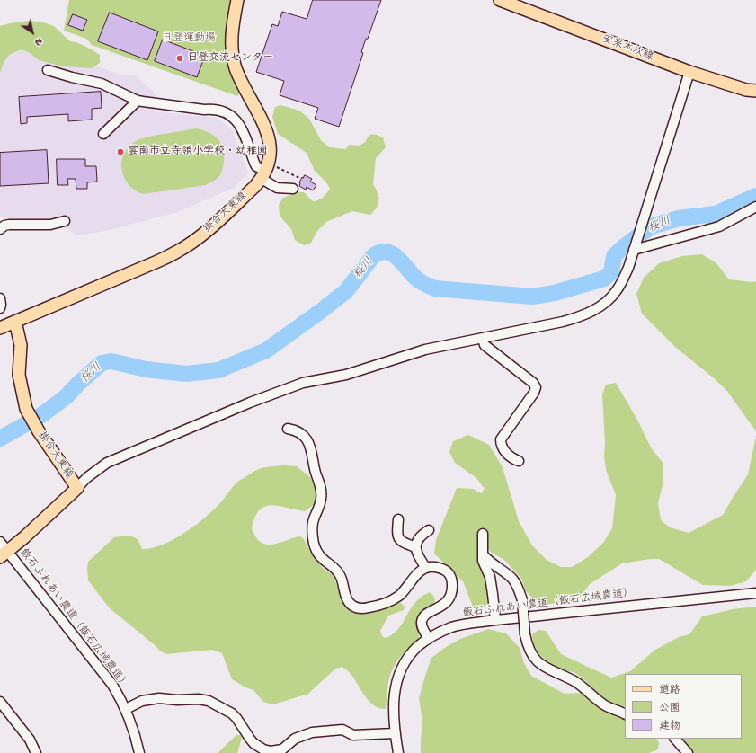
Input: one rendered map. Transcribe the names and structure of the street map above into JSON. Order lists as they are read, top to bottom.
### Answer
{
  "streets": {
    "main road": ["安来木次線", "掛合大東線"],
    "street": ["飯石ふれあい農道（飯石広域農道）"]
  },
  "crossings": [
    ["掛合大東線", "飯石ふれあい農道（飯石広域農道）"]
  ],
  "water": ["桜川"],
  "parks": ["日登運動場"],
  "places": ["日登交流センター", "雲南市立寺領小学校・幼稚園"],
  "legend": ["道路", "公園", "建物"],
  "north": "bottom right"
}
